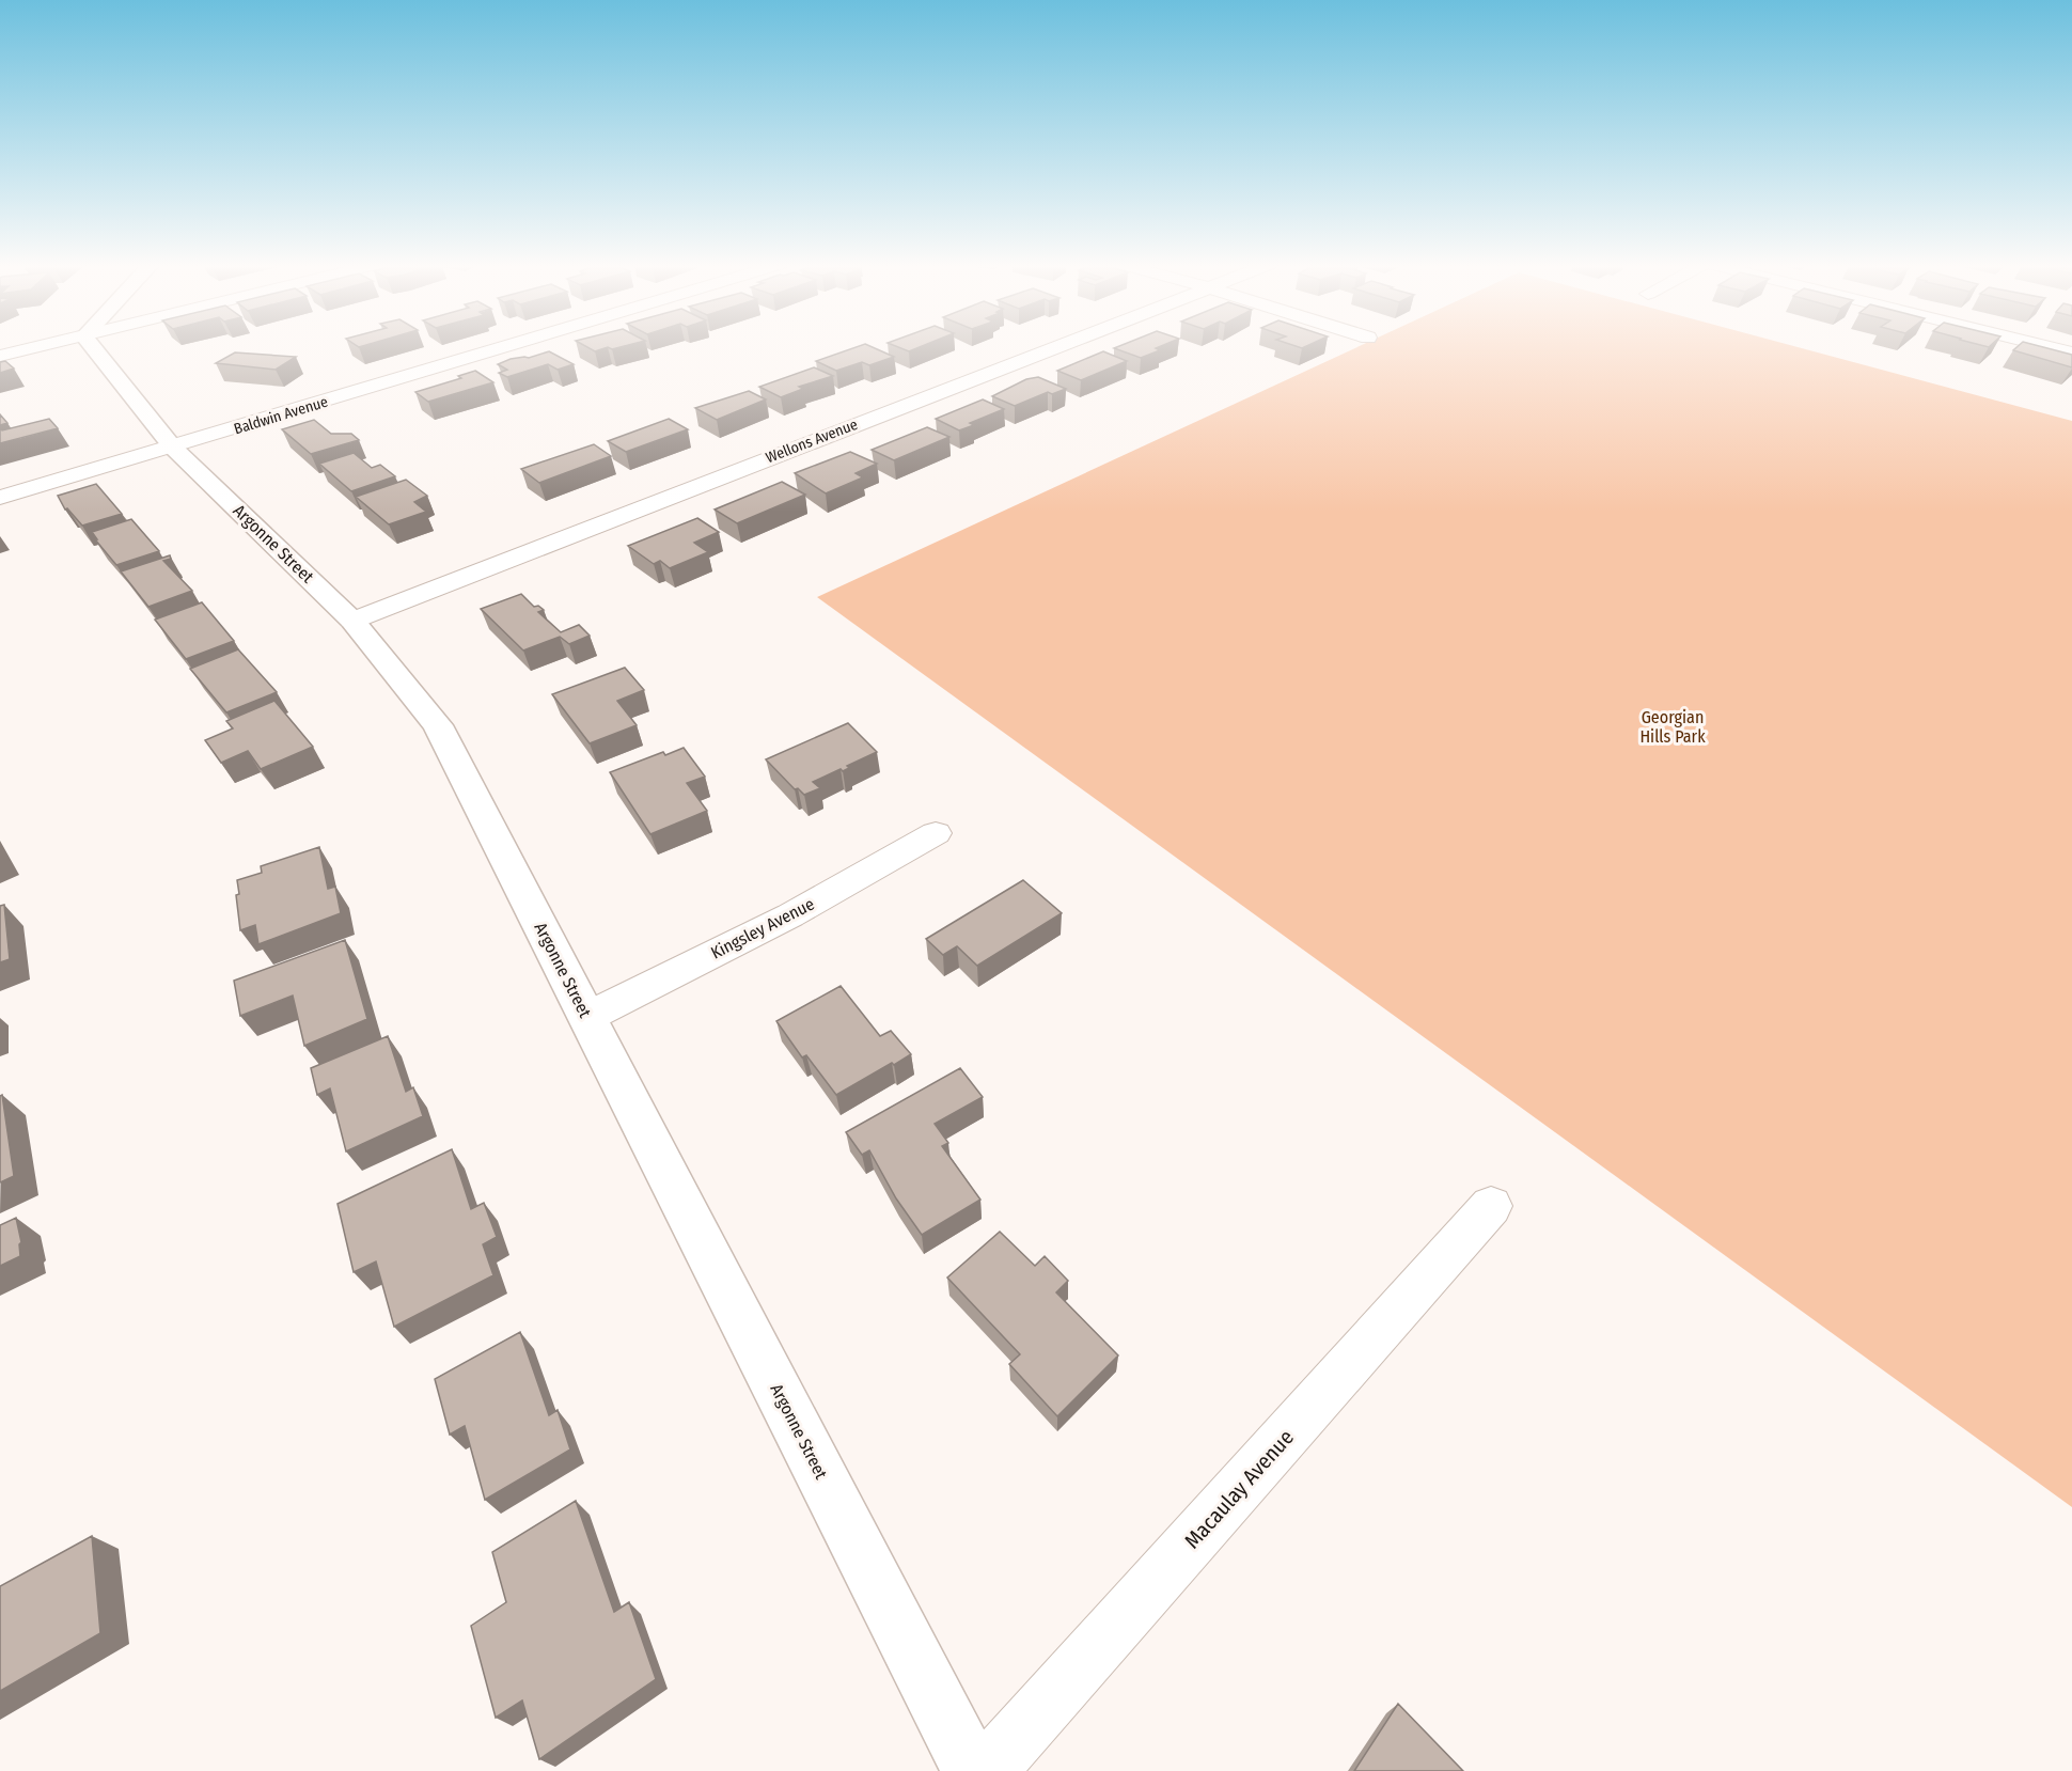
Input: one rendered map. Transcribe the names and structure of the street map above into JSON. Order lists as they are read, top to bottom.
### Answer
{
  "streets": {
    "street": [
      "Baldwin Avenue",
      "Wellons Avenue",
      "Argonne Street",
      "Kingsley Avenue",
      "Macaulay Avenue"
    ]
  },
  "crossings": [
    ["Baldwin Avenue", "Argonne Street"],
    ["Wellons Avenue", "Argonne Street"],
    ["Argonne Street", "Kingsley Avenue"]
  ],
  "parks": ["Georgian Hills Park"]
}
